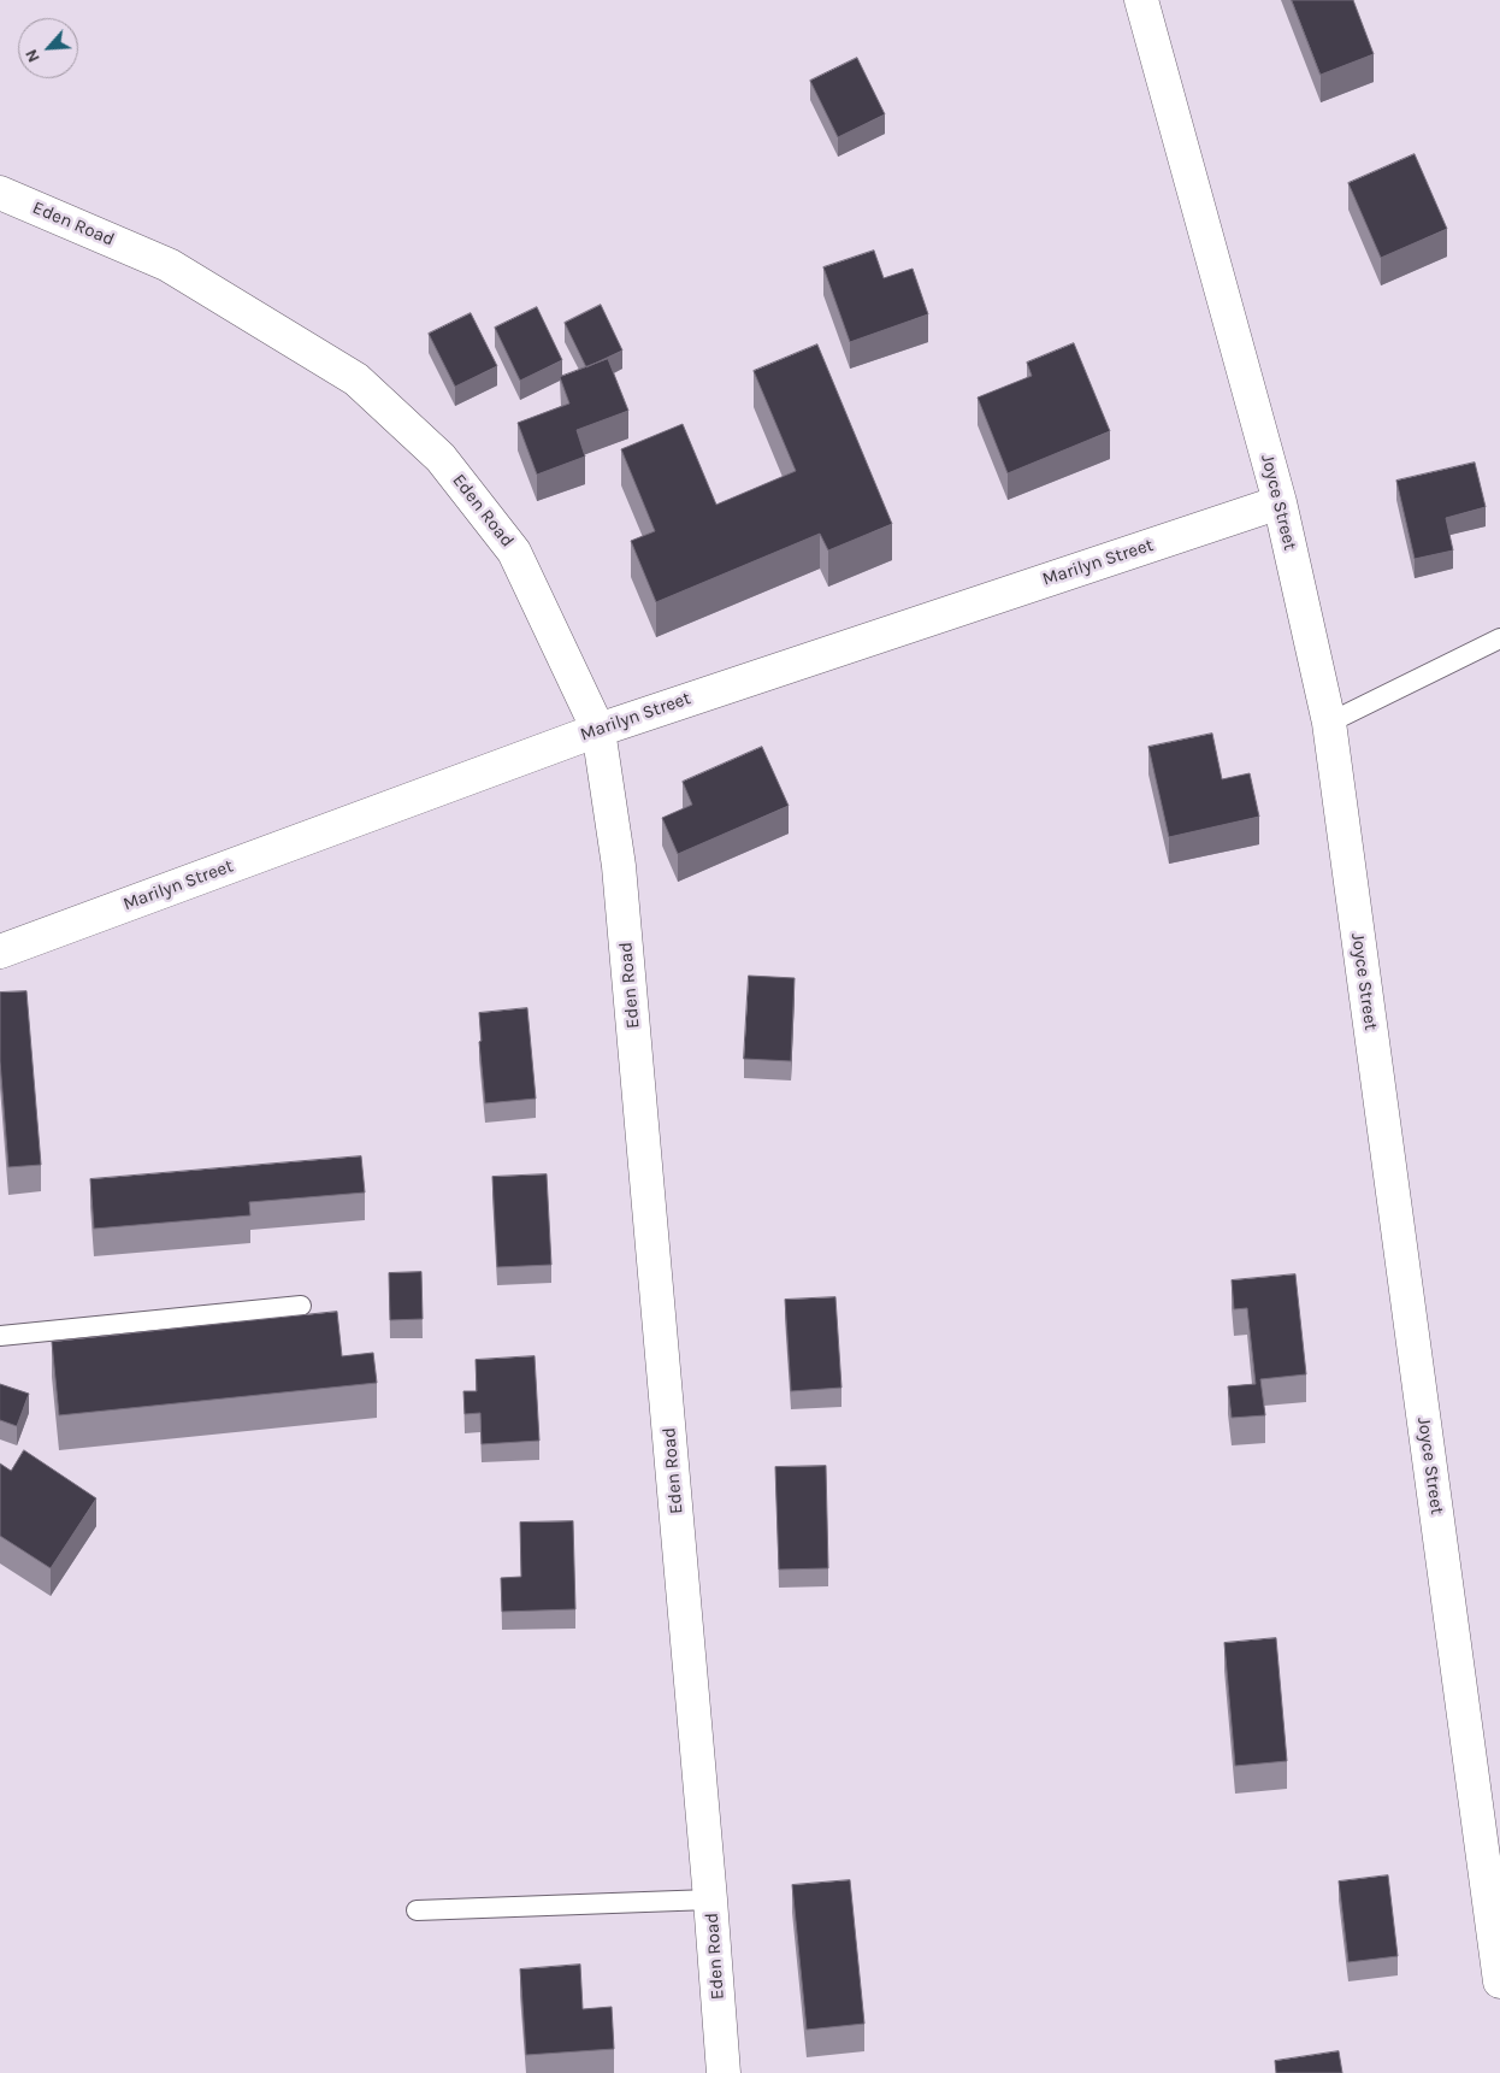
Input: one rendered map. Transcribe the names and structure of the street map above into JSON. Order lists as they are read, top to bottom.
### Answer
{
  "streets": {
    "street": ["Eden Road", "Joyce Street", "Marilyn Street"]
  },
  "crossings": [
    ["Eden Road", "Marilyn Street"],
    ["Joyce Street", "Marilyn Street"]
  ],
  "north": "bottom left"
}
